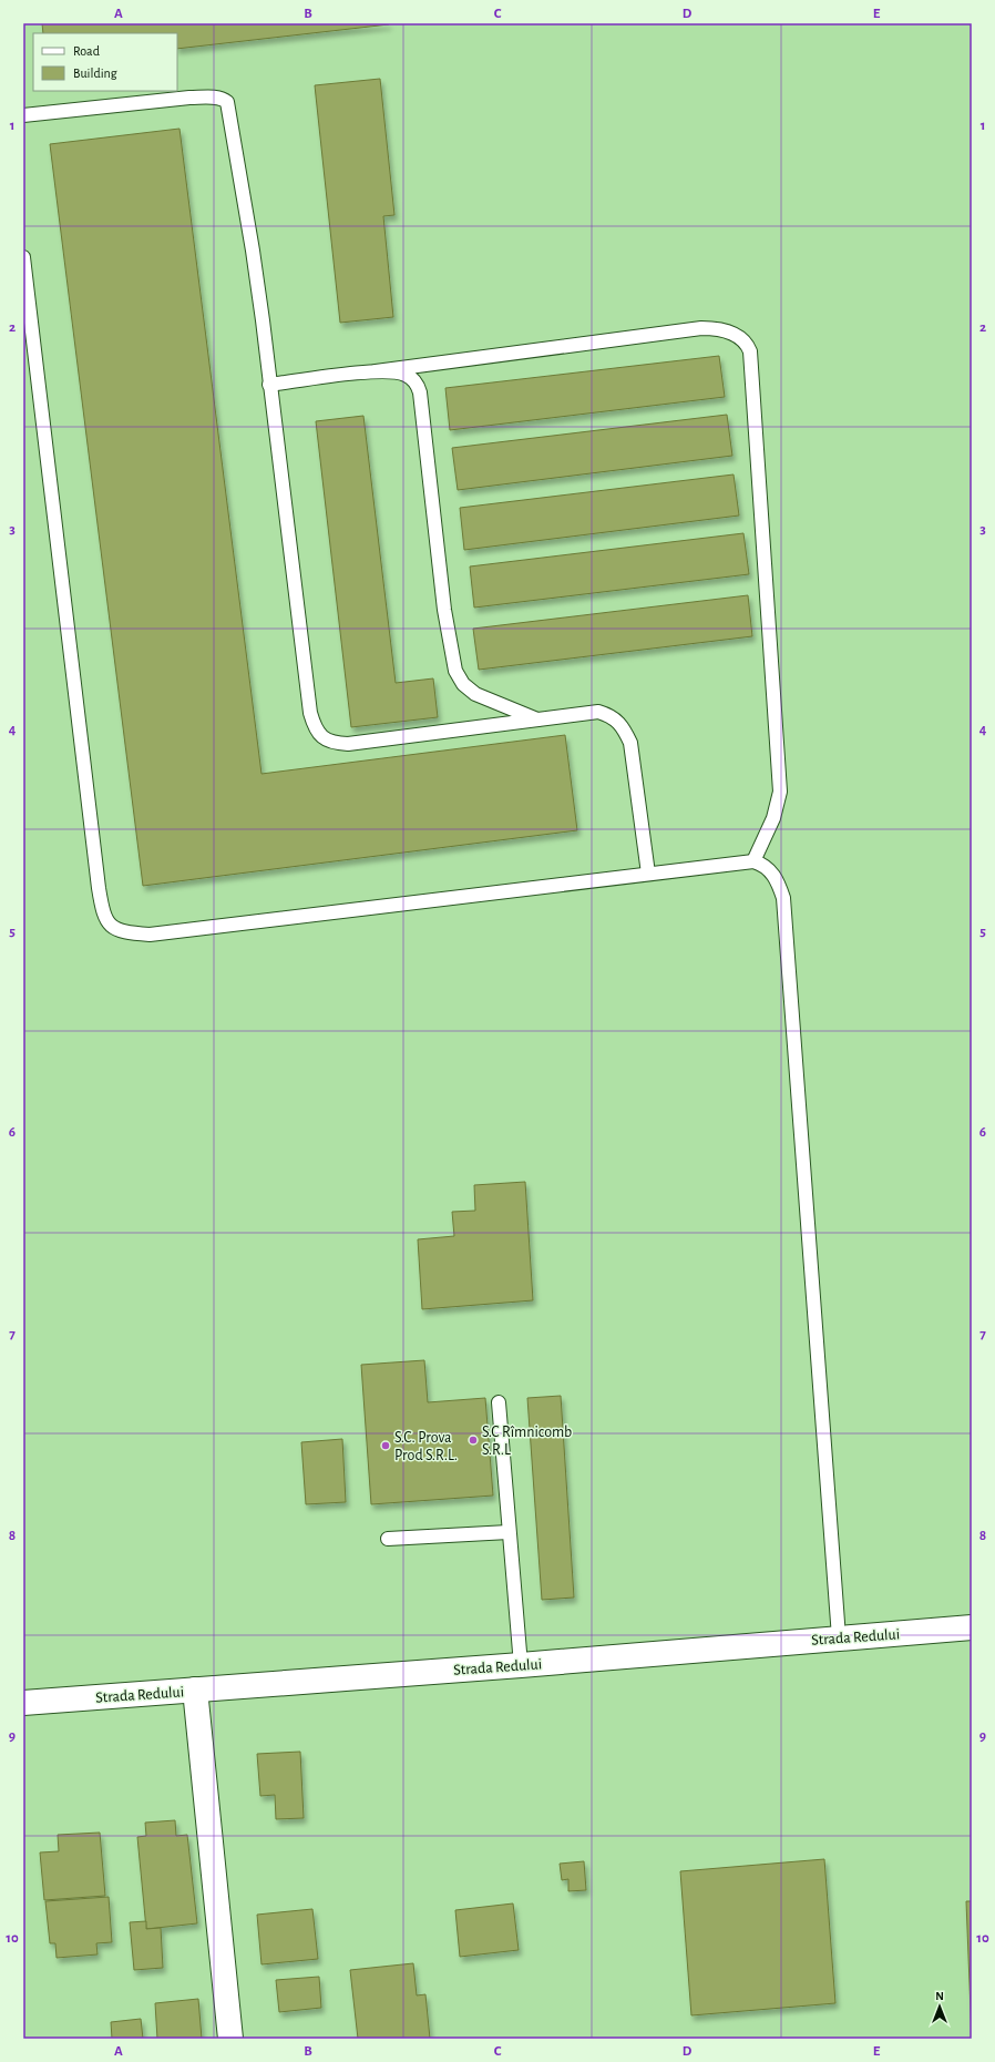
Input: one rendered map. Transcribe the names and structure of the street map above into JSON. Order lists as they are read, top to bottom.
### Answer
{
  "streets": {
    "main road": ["Strada Redului"]
  },
  "places": ["S.C Rîmnicomb S.R.L", "S.C. Prova Prod S.R.L."],
  "legend": ["Road", "Building"],
  "north": "top",
  "grid": {
    "columns": [
      "A",
      "B",
      "C",
      "D",
      "E"
    ],
    "rows": [
      "1",
      "2",
      "3",
      "4",
      "5",
      "6",
      "7",
      "8",
      "9",
      "10"
    ]
  }
}
